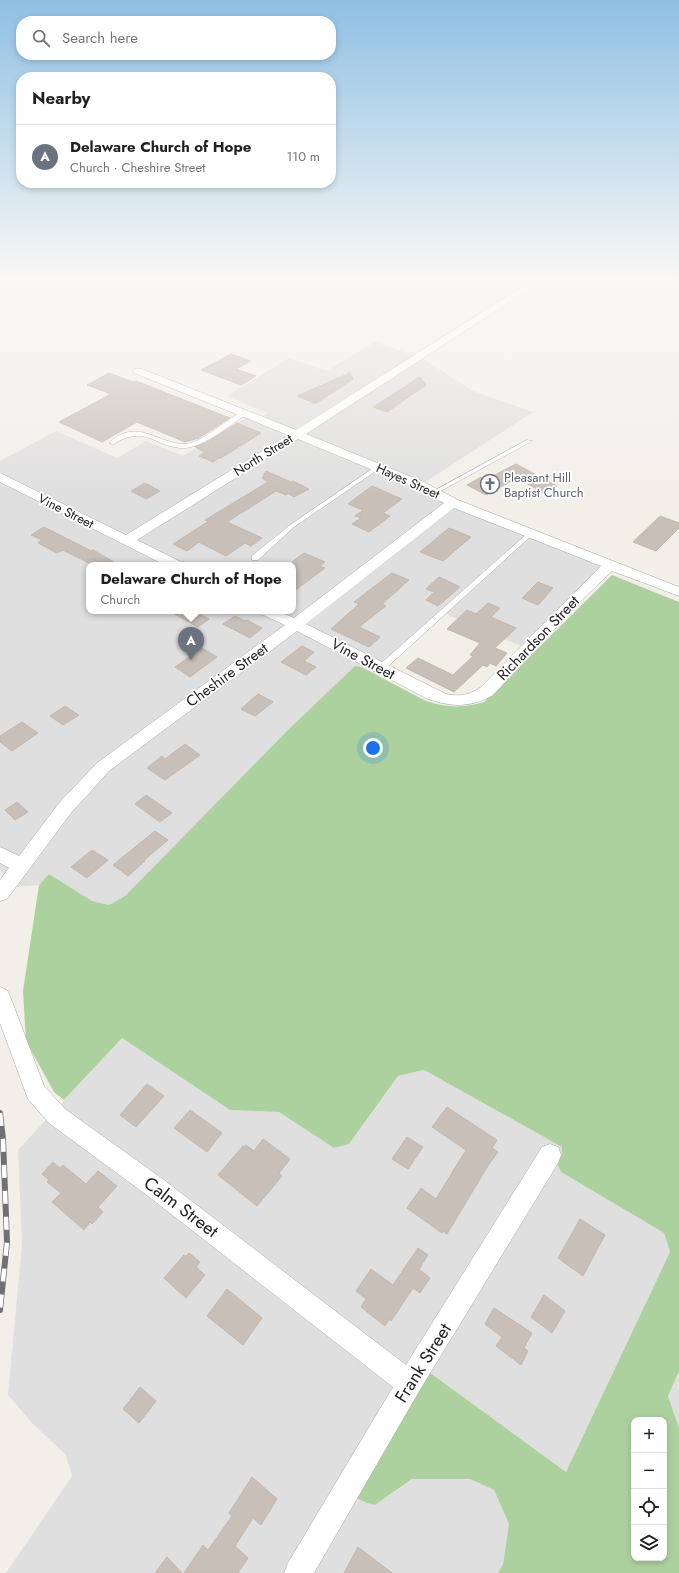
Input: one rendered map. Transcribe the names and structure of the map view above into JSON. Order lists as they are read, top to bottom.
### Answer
{
  "streets": {
    "street": [
      "North Street",
      "Hayes Street",
      "Vine Street",
      "Richardson Street",
      "Cheshire Street",
      "Calm Street",
      "Frank Street"
    ]
  },
  "crossings": [
    ["North Street", "Hayes Street"],
    ["North Street", "Vine Street"],
    ["Hayes Street", "Richardson Street"],
    ["Hayes Street", "Cheshire Street"],
    ["Vine Street", "Richardson Street"],
    ["Vine Street", "Cheshire Street"],
    ["Calm Street", "Frank Street"]
  ],
  "places": {
    "church": ["Pleasant Hill Baptist Church"]
  },
  "page": {
    "search": "Search here",
    "heading": "Nearby",
    "list": [
      {
        "mark": "A",
        "name": "Delaware Church of Hope",
        "note": "Church · Cheshire Street",
        "value": "110 m"
      }
    ],
    "popup": ["Delaware Church of Hope", "Church"],
    "pins": "A",
    "map_buttons": ["+", "−"]
  }
}
